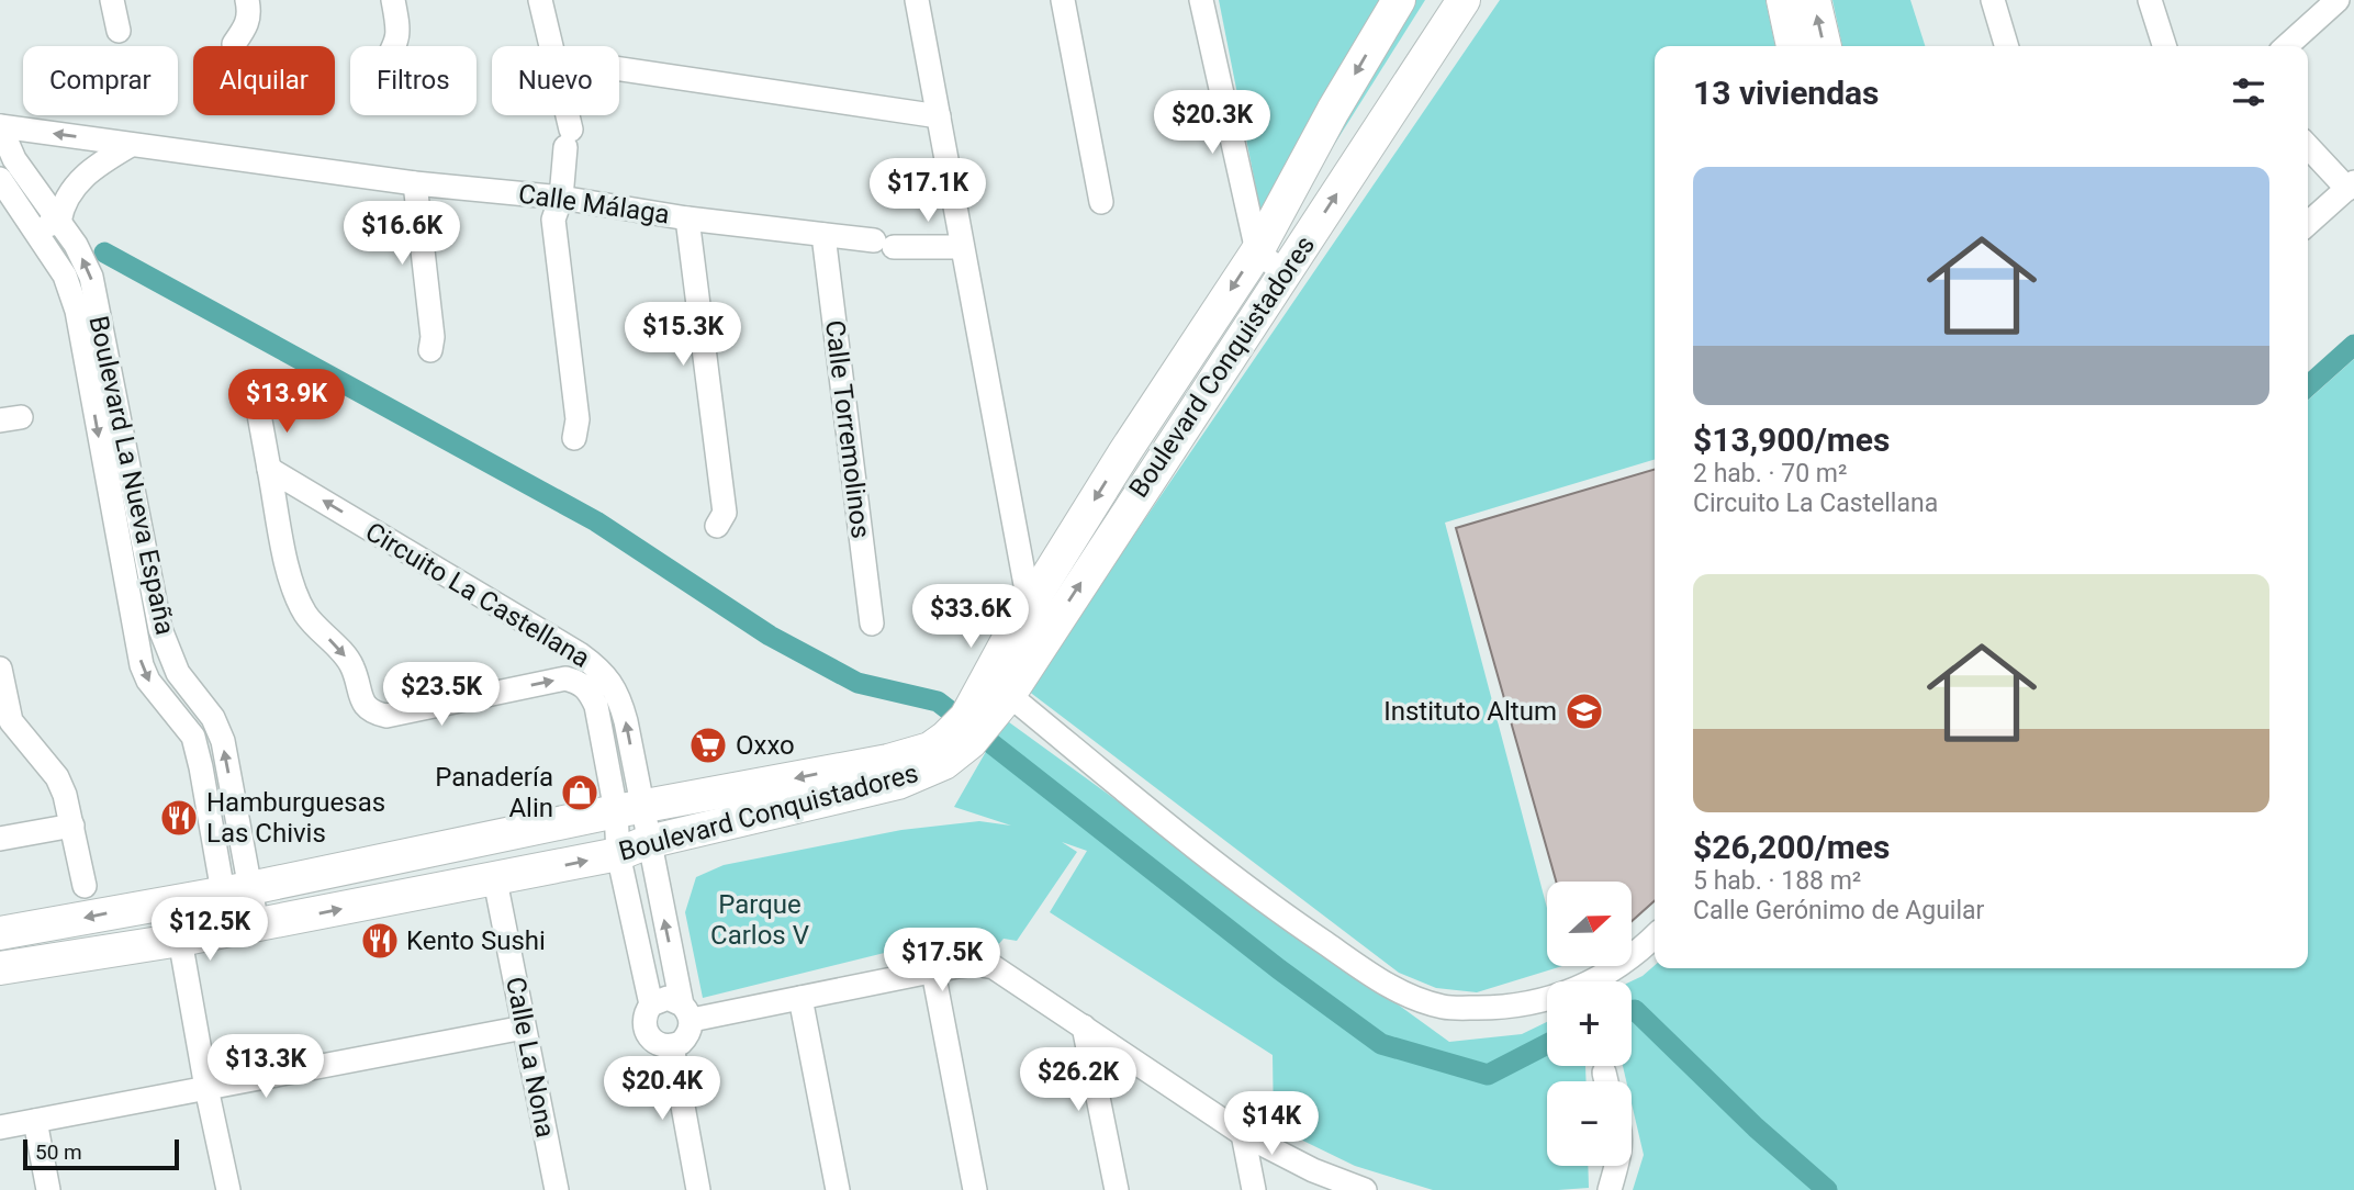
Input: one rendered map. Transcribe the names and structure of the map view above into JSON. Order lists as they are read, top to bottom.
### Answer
{
  "streets": {
    "street": [
      "Calle Málaga",
      "Boulevard Conquistadores",
      "Calle Torremolinos",
      "Boulevard La Nueva España",
      "Circuito La Castellana",
      "Calle La Nona"
    ]
  },
  "crossings": [
    ["Calle Málaga", "Calle Torremolinos"],
    ["Calle Málaga", "Boulevard La Nueva España"],
    ["Boulevard Conquistadores", "Boulevard La Nueva España"],
    ["Boulevard Conquistadores", "Circuito La Castellana"],
    ["Boulevard Conquistadores", "Calle La Nona"]
  ],
  "parks": ["Parque Carlos V"],
  "places": {
    "school or university": ["Instituto Altum"],
    "supermarket": ["Oxxo"],
    "shop": ["Panadería Alin"],
    "restaurant": ["Hamburguesas Las Chivis", "Kento Sushi"]
  },
  "scale_bar": "50 m",
  "north": "right",
  "page": {
    "chip": [
      "Comprar",
      "Alquilar",
      "Filtros",
      "Nuevo"
    ],
    "heading": "13 viviendas",
    "price": [
      "$20.3K",
      "$17.1K",
      "$16.6K",
      "$15.3K",
      "$13.9K",
      "$33.6K",
      "$23.5K",
      "$12.5K",
      "$17.5K",
      "$13.3K",
      "$26.2K",
      "$20.4K",
      "$14K"
    ],
    "list": [
      {
        "name": "$13,900/mes",
        "note": "2 hab. · 70 m² · Circuito La Castellana"
      },
      {
        "name": "$26,200/mes",
        "note": "5 hab. · 188 m² · Calle Gerónimo de Aguilar"
      }
    ],
    "map_buttons": ["+", "−"],
    "scale": "50 m"
  }
}
